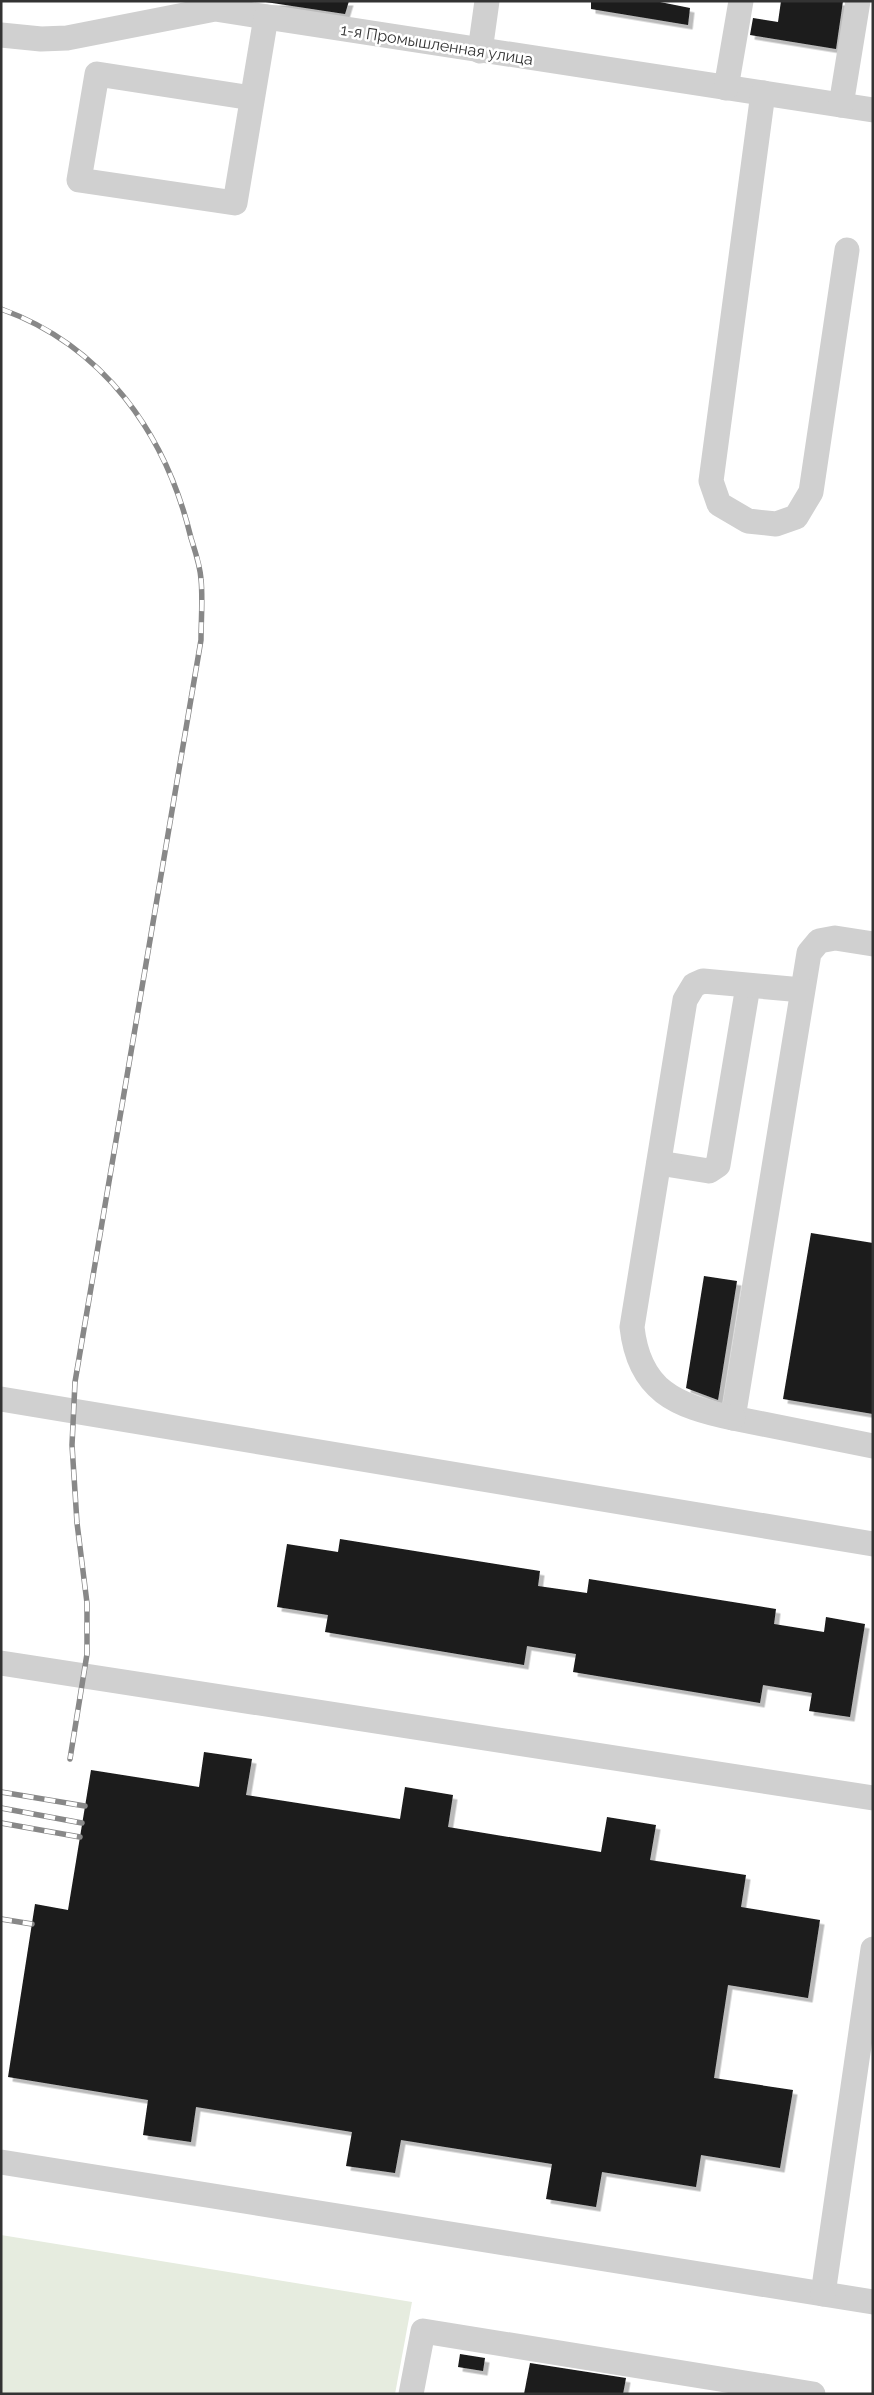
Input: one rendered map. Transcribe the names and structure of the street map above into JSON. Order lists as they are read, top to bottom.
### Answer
{
  "streets": {
    "street": ["1-я Промышленная улица"]
  }
}
